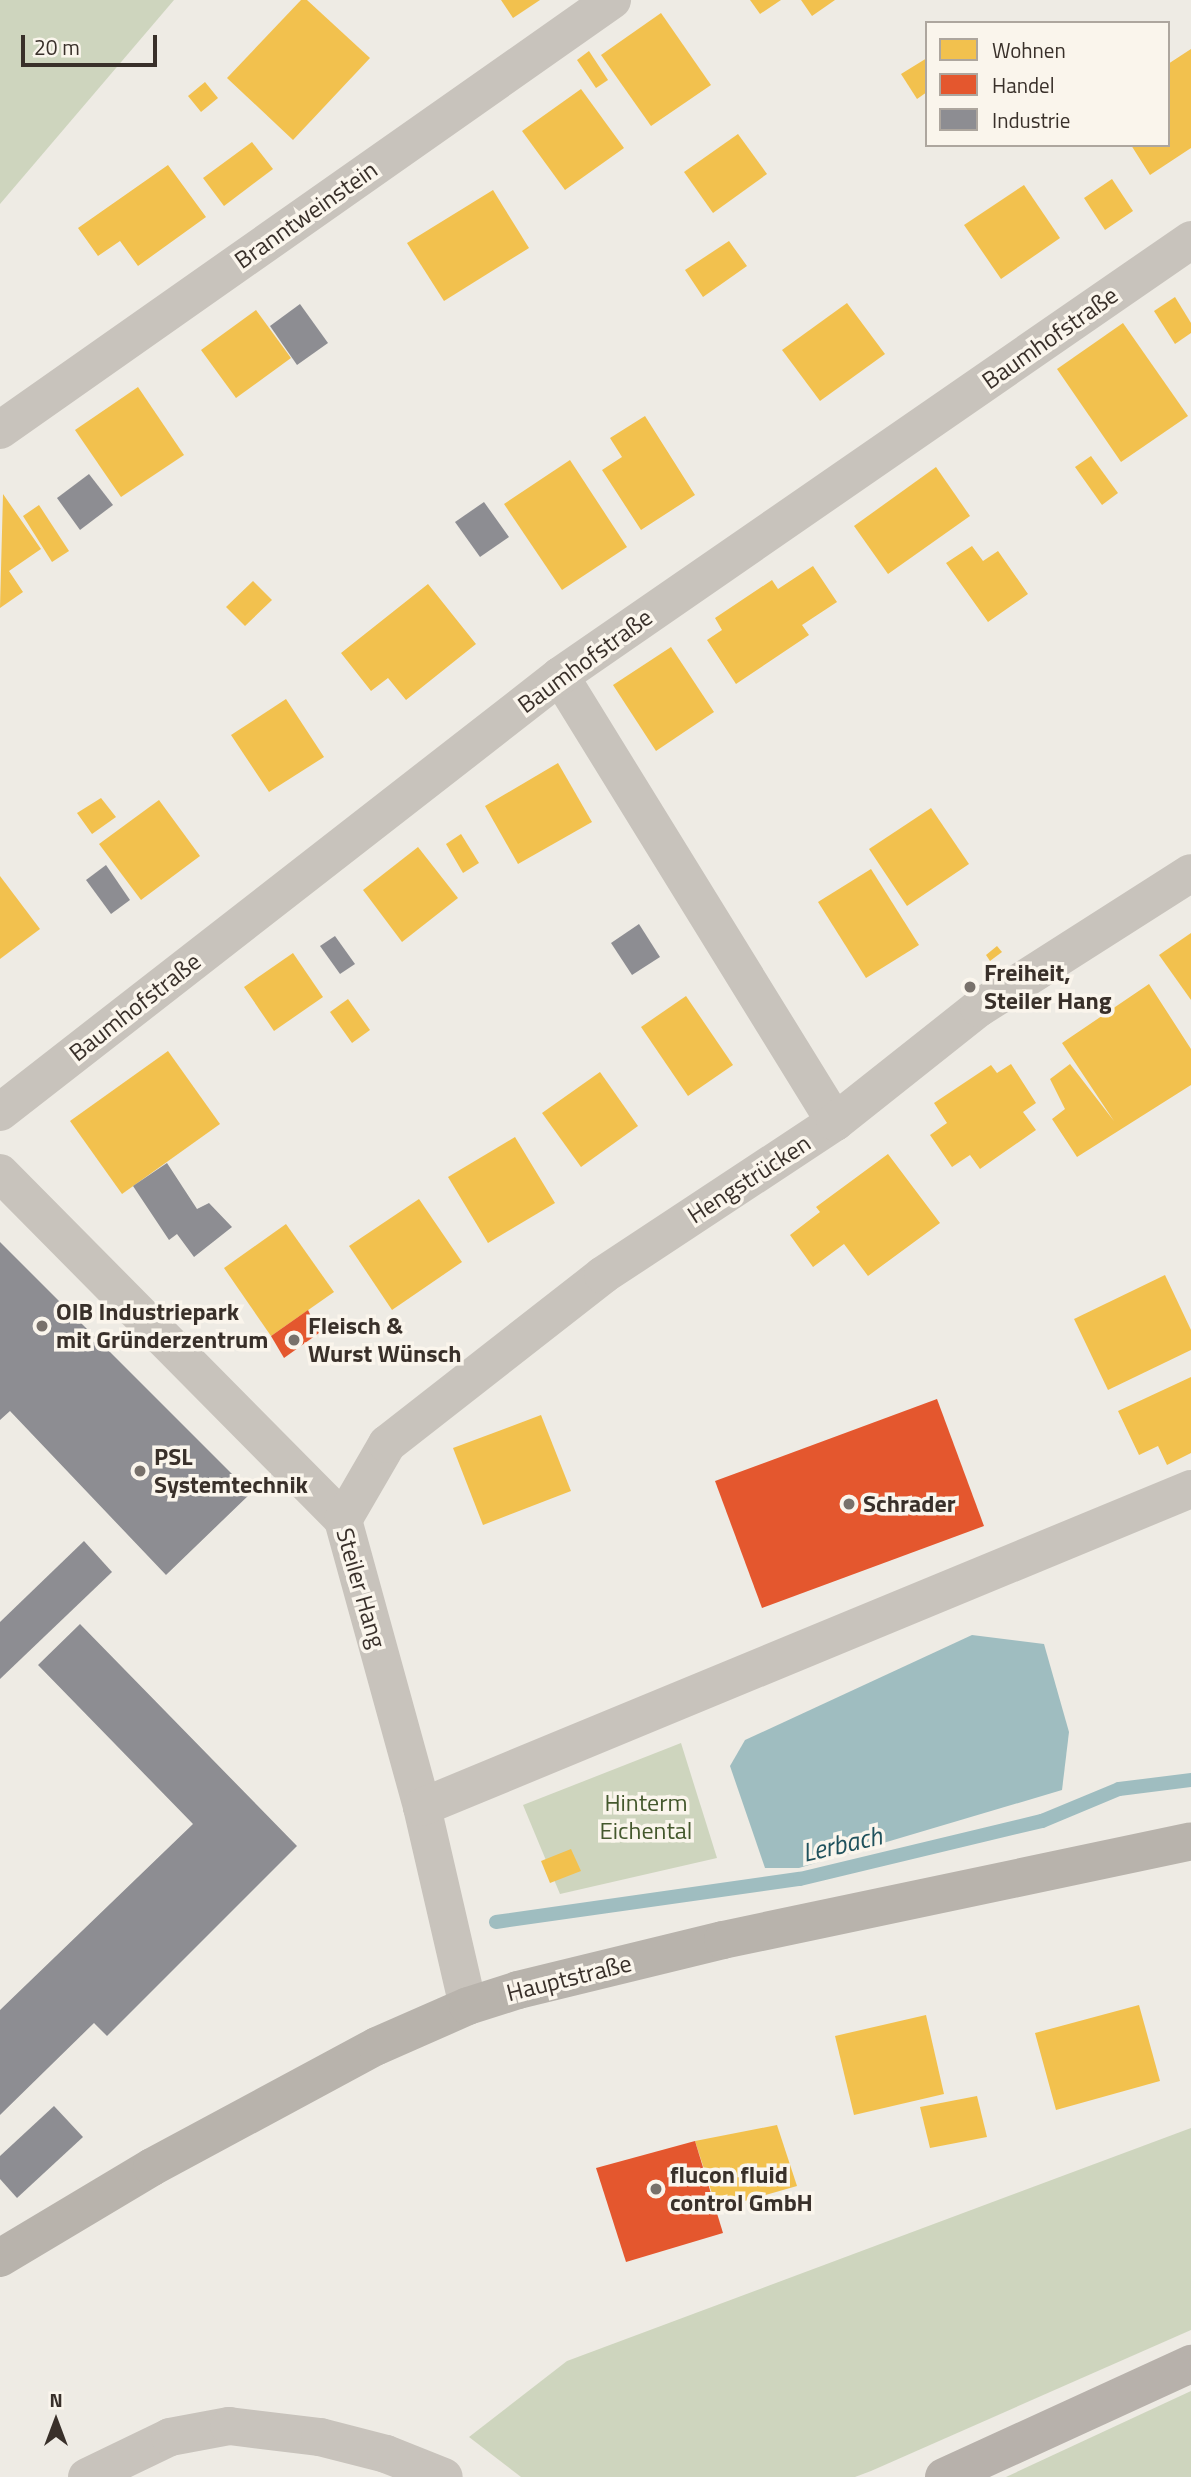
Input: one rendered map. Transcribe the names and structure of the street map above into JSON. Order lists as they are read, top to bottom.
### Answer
{
  "streets": {
    "street": [
      "Branntweinstein",
      "Baumhofstraße",
      "Hengstrücken",
      "Steiler Hang",
      "Hauptstraße"
    ]
  },
  "crossings": [
    ["Hengstrücken", "Steiler Hang"],
    ["Steiler Hang", "Hauptstraße"]
  ],
  "water": ["Lerbach"],
  "parks": ["Hinterm Eichental"],
  "places": [
    "Freiheit, Steiler Hang",
    "OIB Industriepark mit Gründerzentrum",
    "Fleisch & Wurst Wünsch",
    "PSL Systemtechnik",
    "Schrader",
    "flucon fluid control GmbH"
  ],
  "legend": ["Wohnen", "Handel", "Industrie"],
  "scale_bar": "20 m",
  "north": "top"
}
